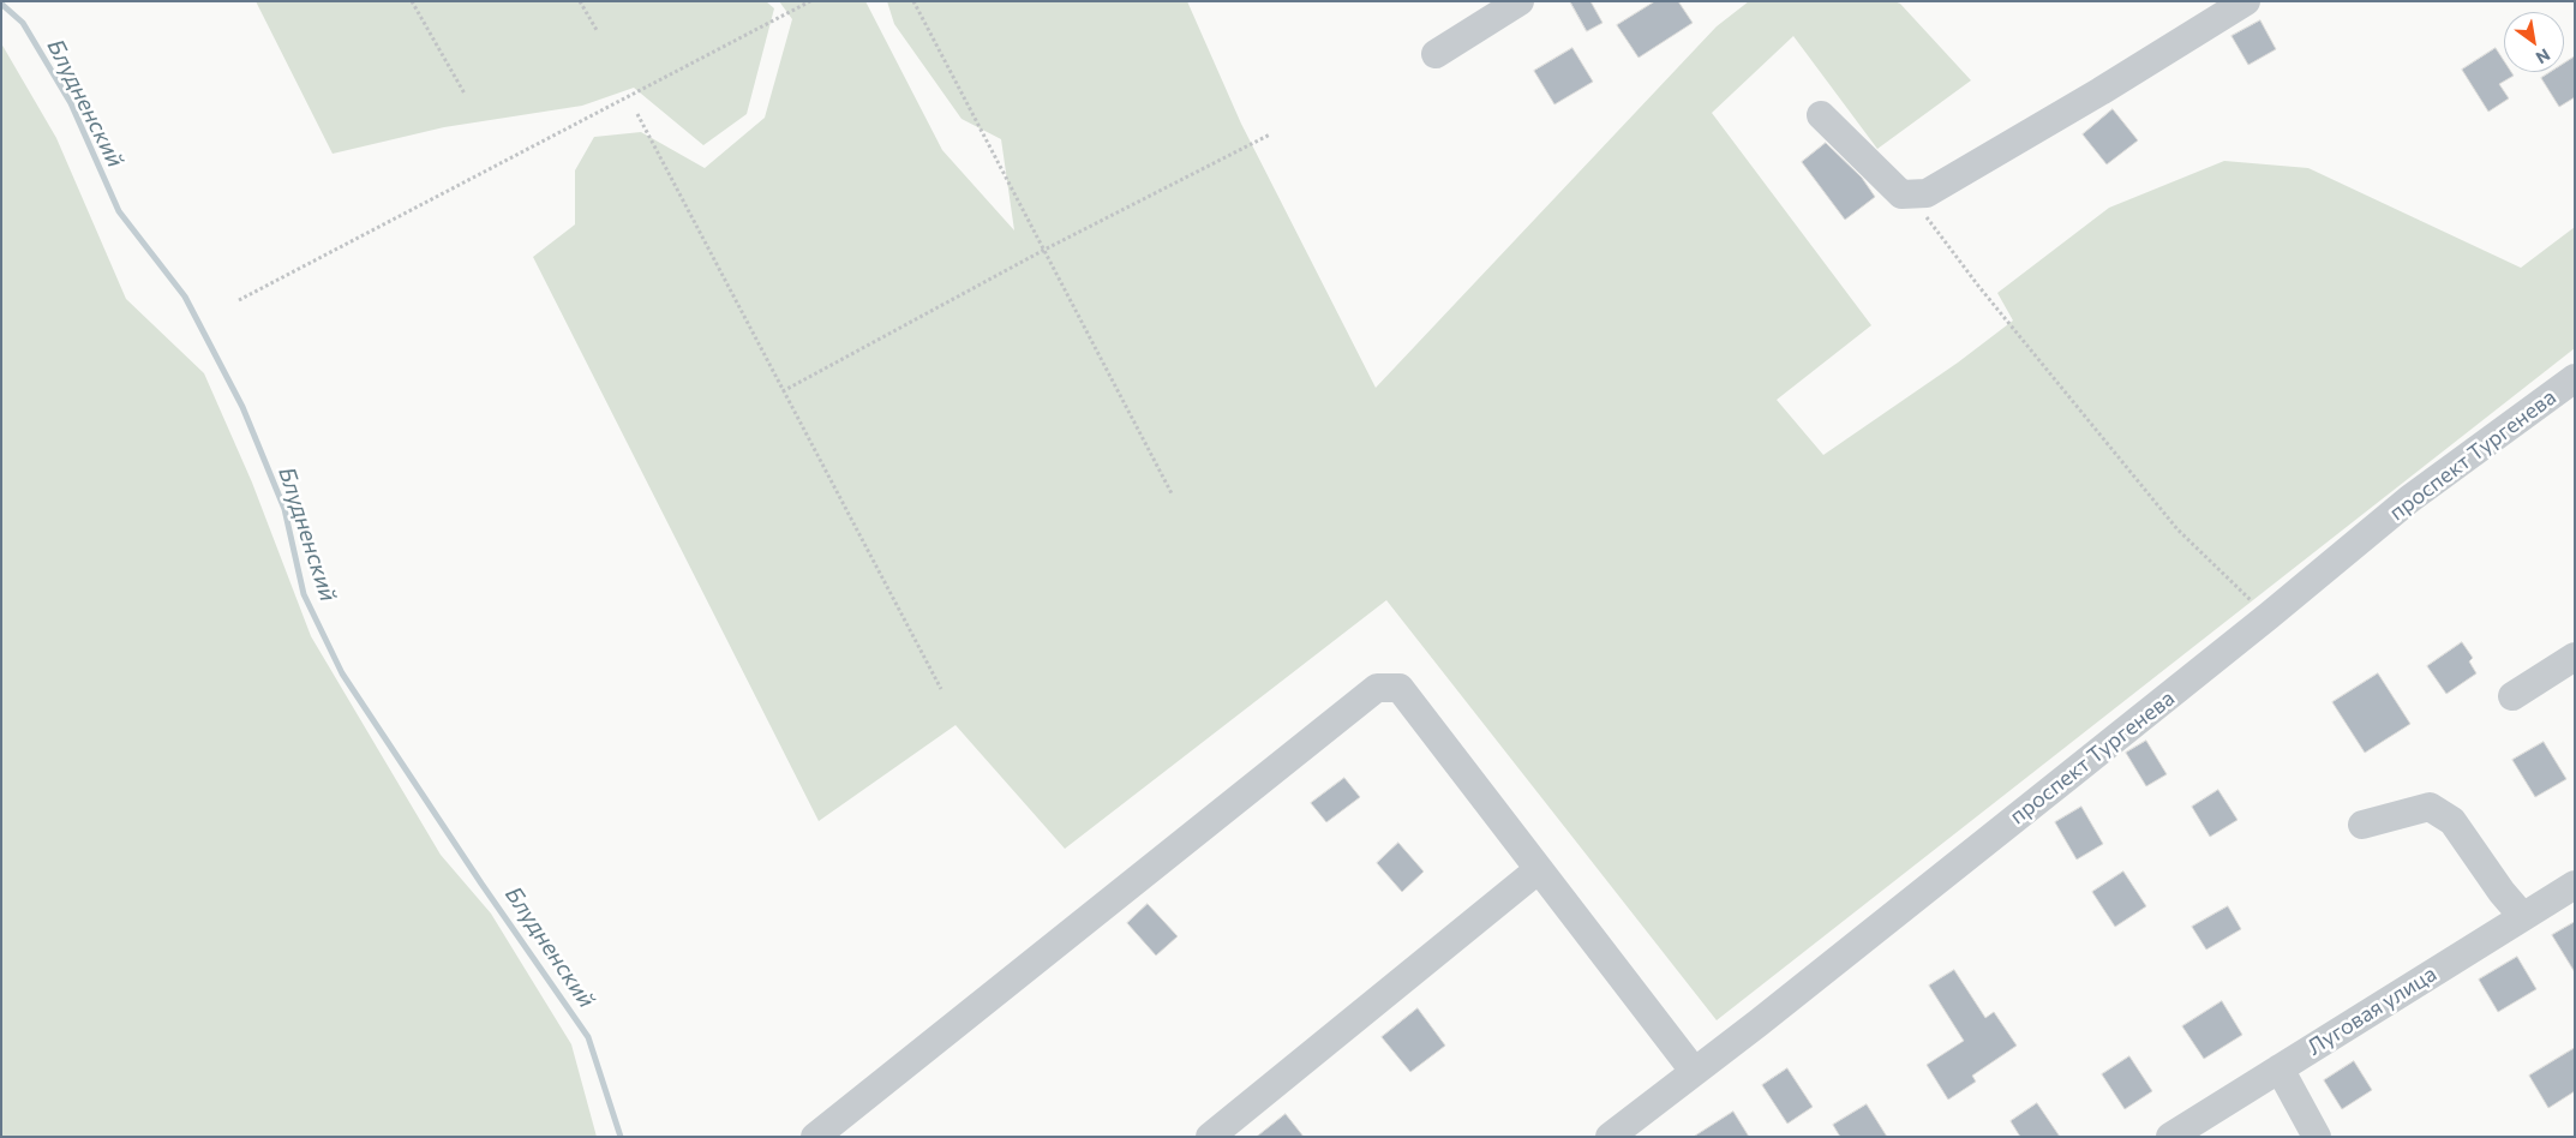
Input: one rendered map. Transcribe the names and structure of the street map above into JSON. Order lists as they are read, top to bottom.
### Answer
{
  "streets": {
    "street": ["проспект Тургенева", "Луговая улица"]
  },
  "water": ["Блудненский"],
  "north": "bottom right"
}
